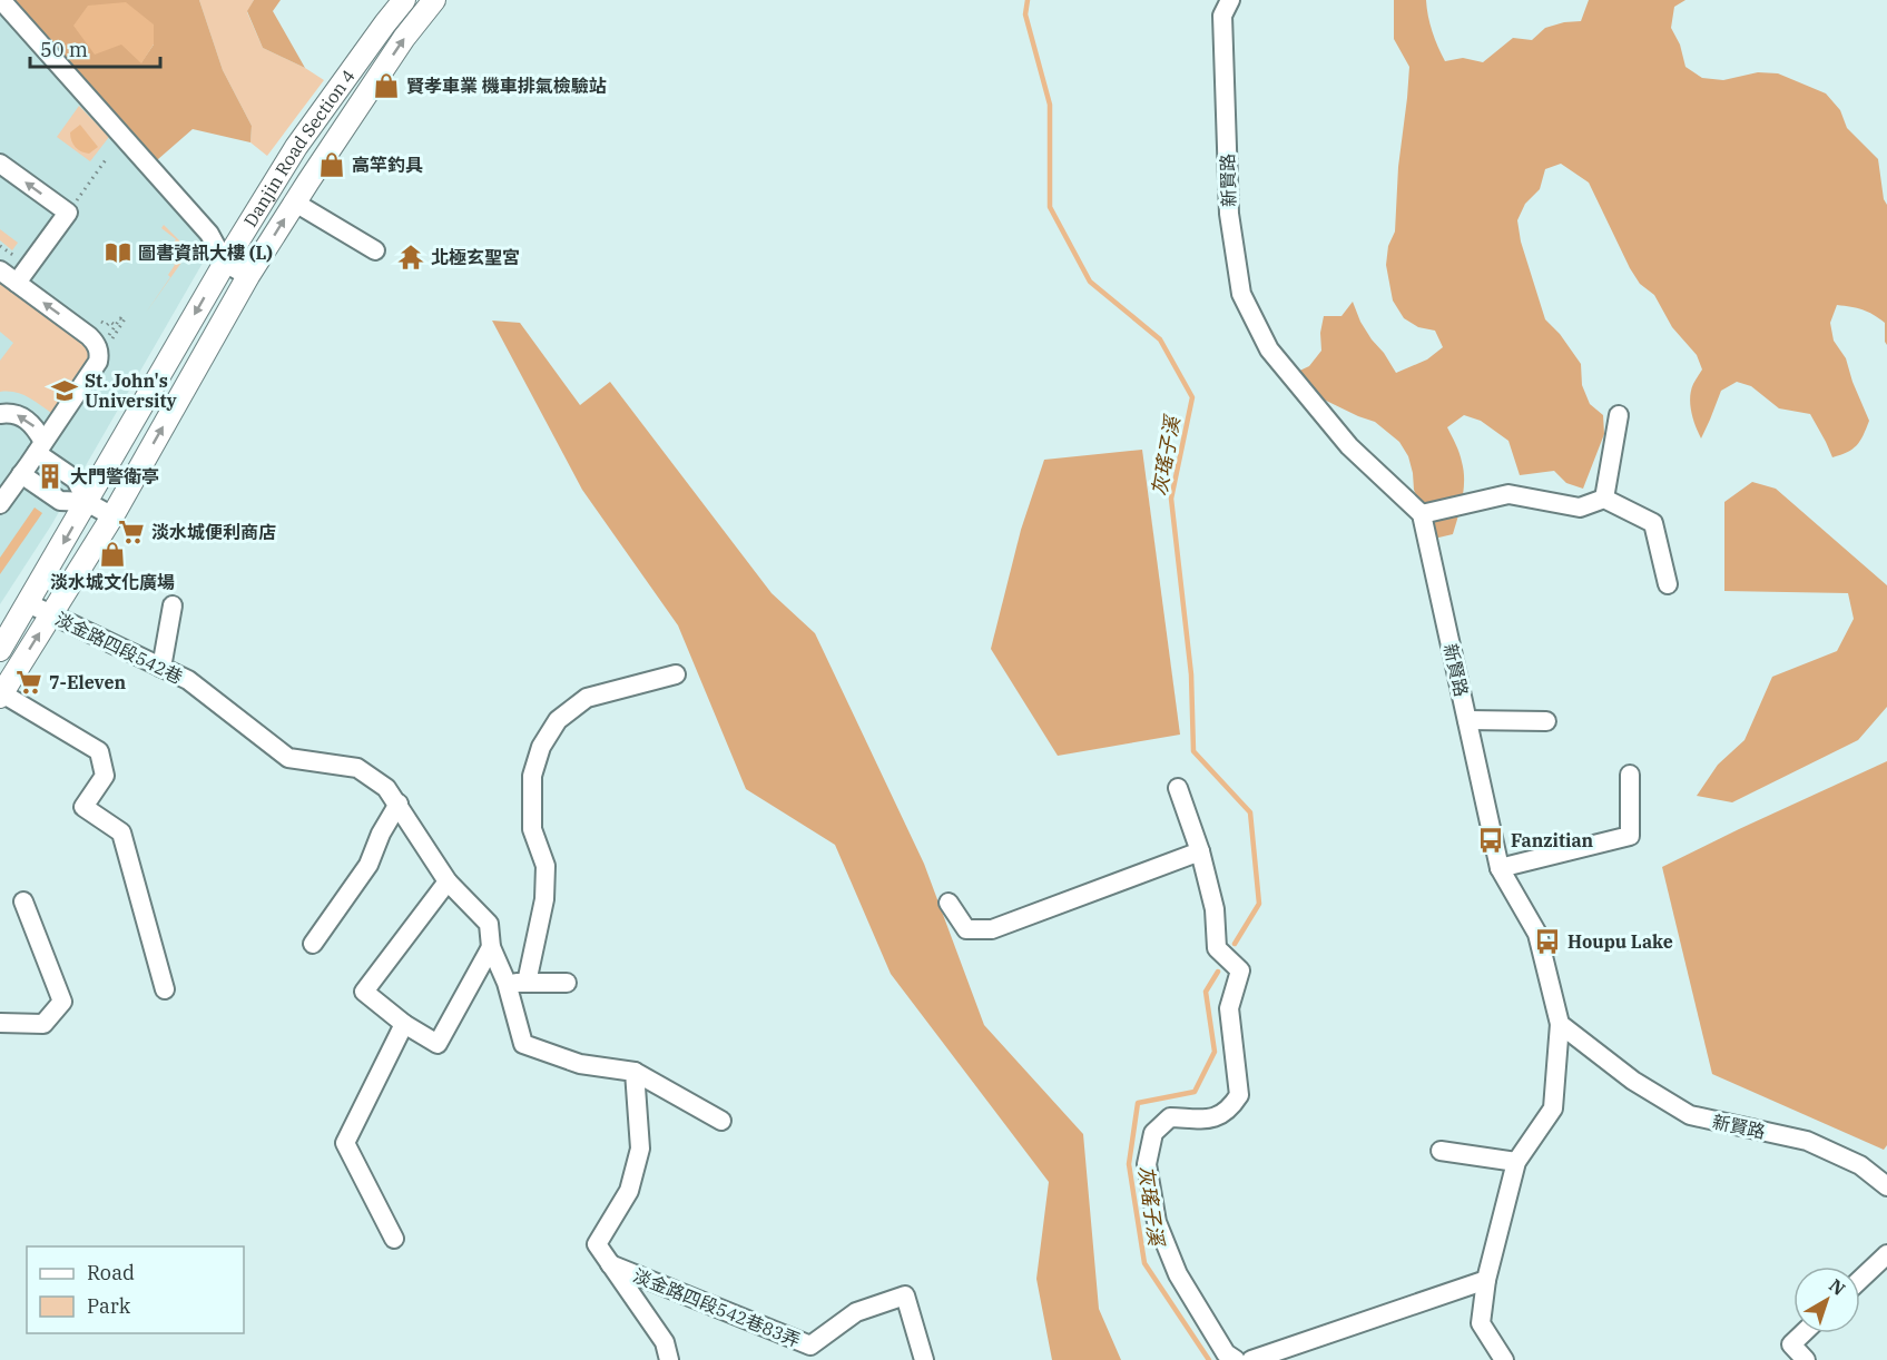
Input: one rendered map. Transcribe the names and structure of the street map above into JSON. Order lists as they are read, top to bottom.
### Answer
{
  "streets": {
    "main road": ["Danjin Road Section 4"],
    "street": ["新賢路", "淡金路四段542巷", "淡金路四段542巷83弄"]
  },
  "crossings": [
    ["Danjin Road Section 4", "淡金路四段542巷"]
  ],
  "water": ["灰瑤子溪"],
  "places": {
    "shop": ["賢孝車業 機車排氣檢驗站", "高竿釣具", "淡水城文化廣場"],
    "library": ["圖書資訊大樓 (L)"],
    "temple": ["北極玄聖宮"],
    "school or university": ["St. John's University"],
    "building": ["大門警衛亭"],
    "supermarket": ["淡水城便利商店", "7-Eleven"],
    "bus stop": ["Fanzitian", "Houpu Lake"]
  },
  "legend": ["Road", "Park"],
  "scale_bar": "50 m",
  "north": "top right"
}
